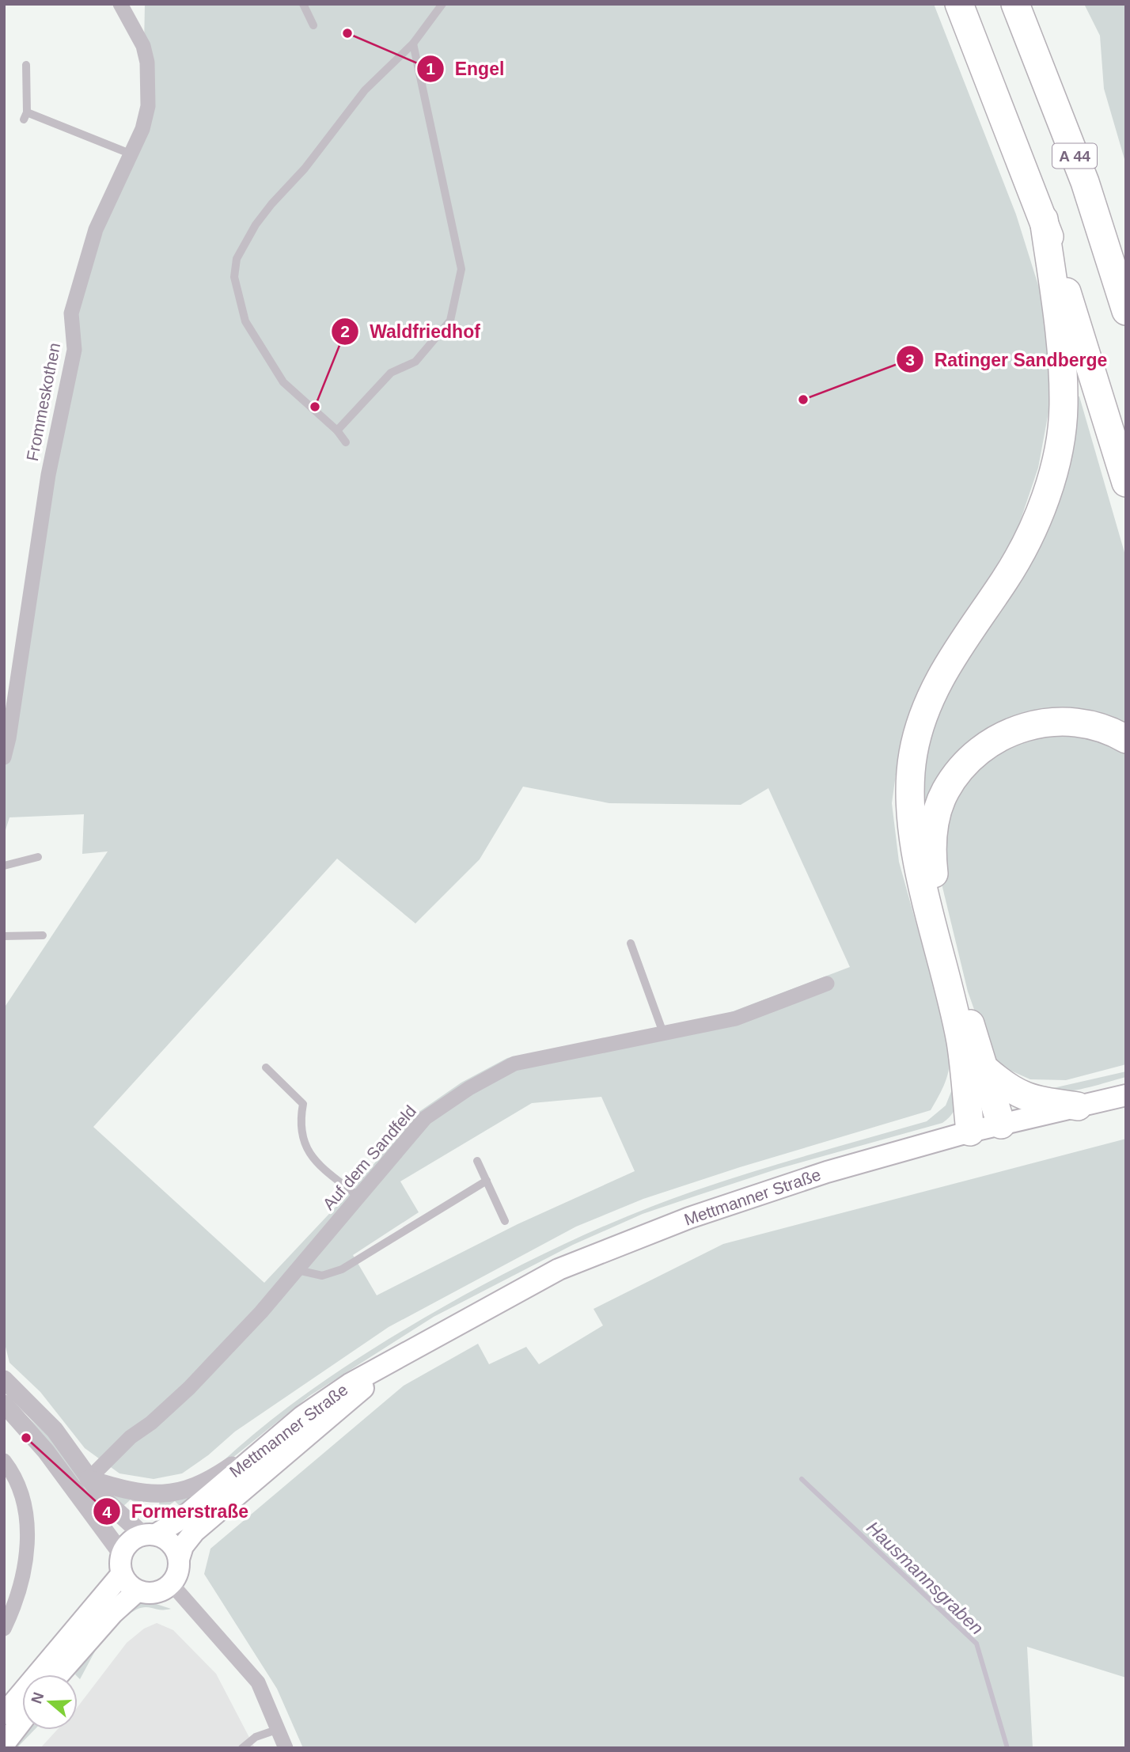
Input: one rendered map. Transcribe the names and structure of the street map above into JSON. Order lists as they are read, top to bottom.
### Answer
{
  "streets": {
    "highway": ["A 44"],
    "main road": ["Mettmanner Straße"],
    "street": ["Frommeskothen", "Auf dem Sandfeld"]
  },
  "water": ["Hausmannsgraben"],
  "places": [
    "Engel",
    "Ratinger Sandberge",
    "Waldfriedhof",
    "Formerstraße"
  ],
  "north": "left"
}
